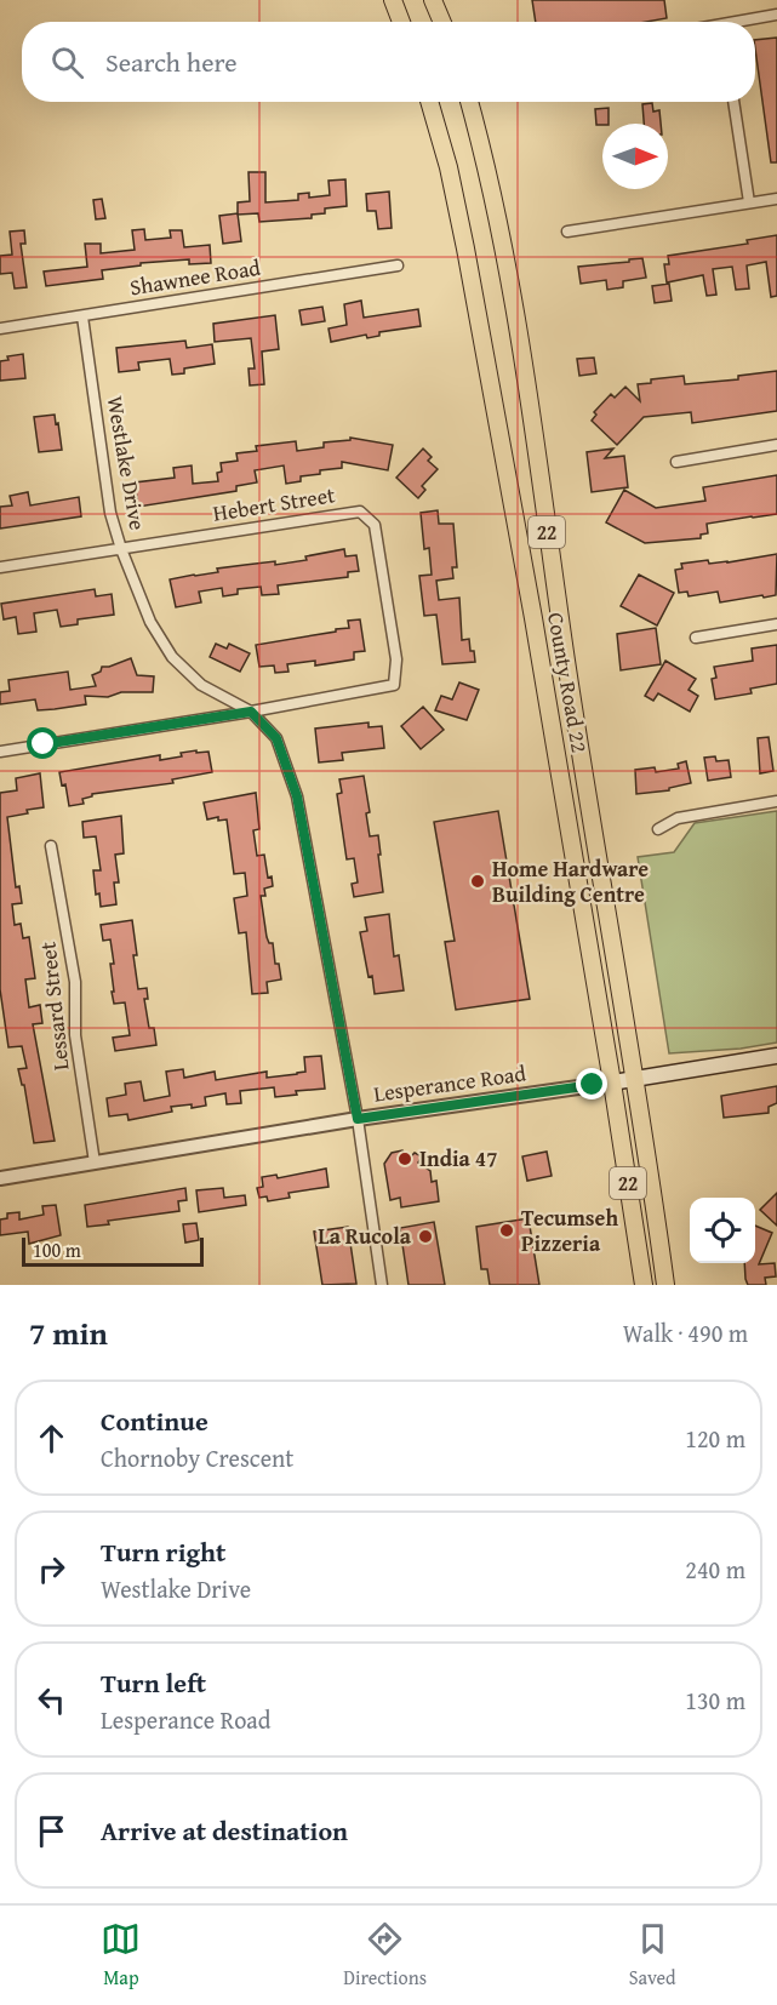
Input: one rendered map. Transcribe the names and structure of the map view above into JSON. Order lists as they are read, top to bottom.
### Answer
{
  "streets": {
    "main road": ["22", "County Road 22", "Lesperance Road"],
    "street": [
      "Shawnee Road",
      "Westlake Drive",
      "Hebert Street",
      "Lessard Street"
    ]
  },
  "crossings": [
    ["Shawnee Road", "Westlake Drive"],
    ["Westlake Drive", "Hebert Street"],
    ["Westlake Drive", "Lesperance Road"],
    ["County Road 22", "Lesperance Road"],
    ["Lessard Street", "Lesperance Road"]
  ],
  "places": [
    "Home Hardware Building Centre",
    "India 47",
    "Tecumseh Pizzeria",
    "La Rucola"
  ],
  "scale_bar": "100 m",
  "north": "right",
  "page": {
    "search": "Search here",
    "scale": "100 m",
    "heading": ["7 min", "Walk · 490 m"],
    "list": [
      ["Continue", "Chornoby Crescent", "120 m"],
      ["Turn right", "Westlake Drive", "240 m"],
      ["Turn left", "Lesperance Road", "130 m"],
      "Arrive at destination"
    ],
    "nav": ["Map", "Directions", "Saved"]
  }
}
